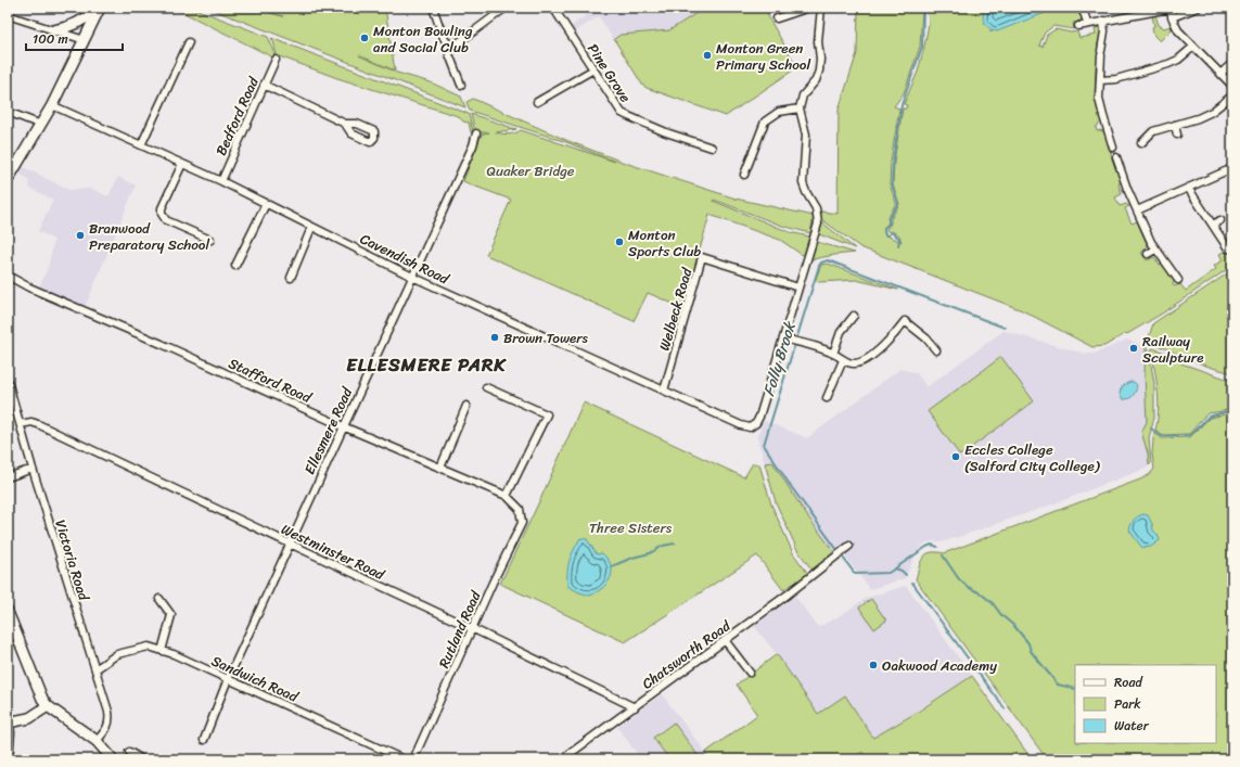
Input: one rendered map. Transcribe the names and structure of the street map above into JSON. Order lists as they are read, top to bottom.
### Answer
{
  "streets": {
    "street": [
      "Pine Grove",
      "Bedford Road",
      "Cavendish Road",
      "Welbeck Road",
      "Stafford Road",
      "Ellesmere Road",
      "Westminster Road",
      "Victoria Road",
      "Rutland Road",
      "Chatsworth Road",
      "Sandwich Road"
    ]
  },
  "crossings": [
    ["Bedford Road", "Cavendish Road"],
    ["Cavendish Road", "Welbeck Road"],
    ["Cavendish Road", "Ellesmere Road"],
    ["Stafford Road", "Ellesmere Road"],
    ["Stafford Road", "Rutland Road"],
    ["Ellesmere Road", "Westminster Road"],
    ["Ellesmere Road", "Sandwich Road"],
    ["Westminster Road", "Victoria Road"],
    ["Westminster Road", "Rutland Road"],
    ["Westminster Road", "Chatsworth Road"],
    ["Victoria Road", "Sandwich Road"]
  ],
  "districts": ["ELLESMERE PARK"],
  "water": ["Folly Brook"],
  "parks": ["Quaker Bridge", "Three Sisters"],
  "places": [
    "Monton Bowling and Social Club",
    "Monton Green Primary School",
    "Branwood Preparatory School",
    "Monton Sports Club",
    "Brown Towers",
    "Railway Sculpture",
    "Eccles College (Salford City College)",
    "Oakwood Academy"
  ],
  "legend": ["Road", "Park", "Water"],
  "scale_bar": "100 m"
}
